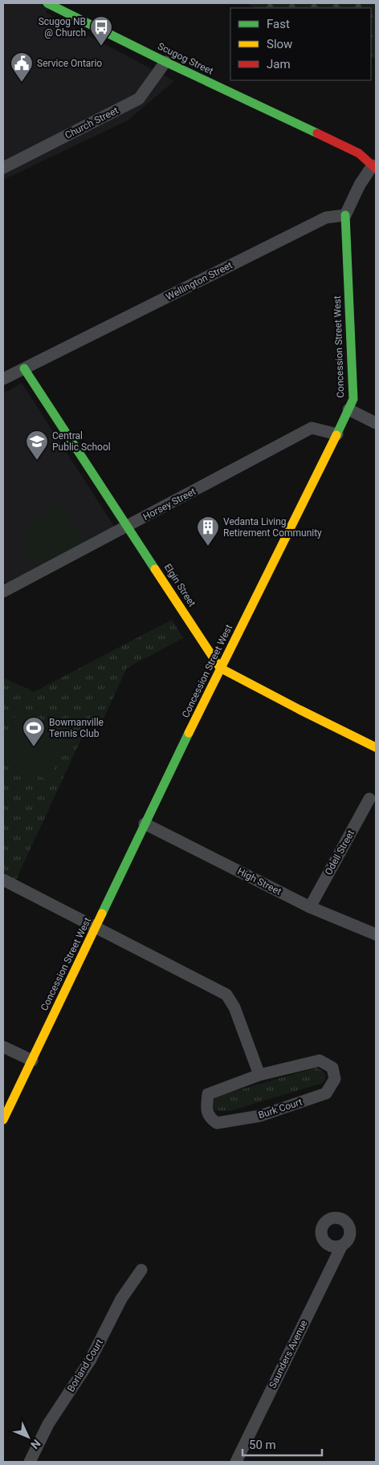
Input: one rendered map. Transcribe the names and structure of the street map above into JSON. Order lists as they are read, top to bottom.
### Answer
{
  "streets": {
    "street": [
      "Scugog Street",
      "Church Street",
      "Wellington Street",
      "Concession Street West",
      "Horsey Street",
      "Elgin Street",
      "Odell Street",
      "High Street",
      "Burk Court",
      "Saunders Avenue",
      "Borland Court"
    ]
  },
  "crossings": [
    ["Scugog Street", "Church Street"],
    ["Wellington Street", "Concession Street West"],
    ["Wellington Street", "Elgin Street"],
    ["Concession Street West", "Horsey Street"],
    ["Concession Street West", "Elgin Street"],
    ["Concession Street West", "High Street"],
    ["Horsey Street", "Elgin Street"],
    ["Odell Street", "High Street"]
  ],
  "places": {
    "bus stop": ["Scugog NB @ Church"],
    "public building": ["Service Ontario"],
    "school or university": ["Central Public School"],
    "building": ["Vedanta Living Retirement Community"],
    "sports": ["Bowmanville Tennis Club"]
  },
  "legend": ["Fast", "Slow", "Jam"],
  "scale_bar": "50 m",
  "north": "bottom right"
}
